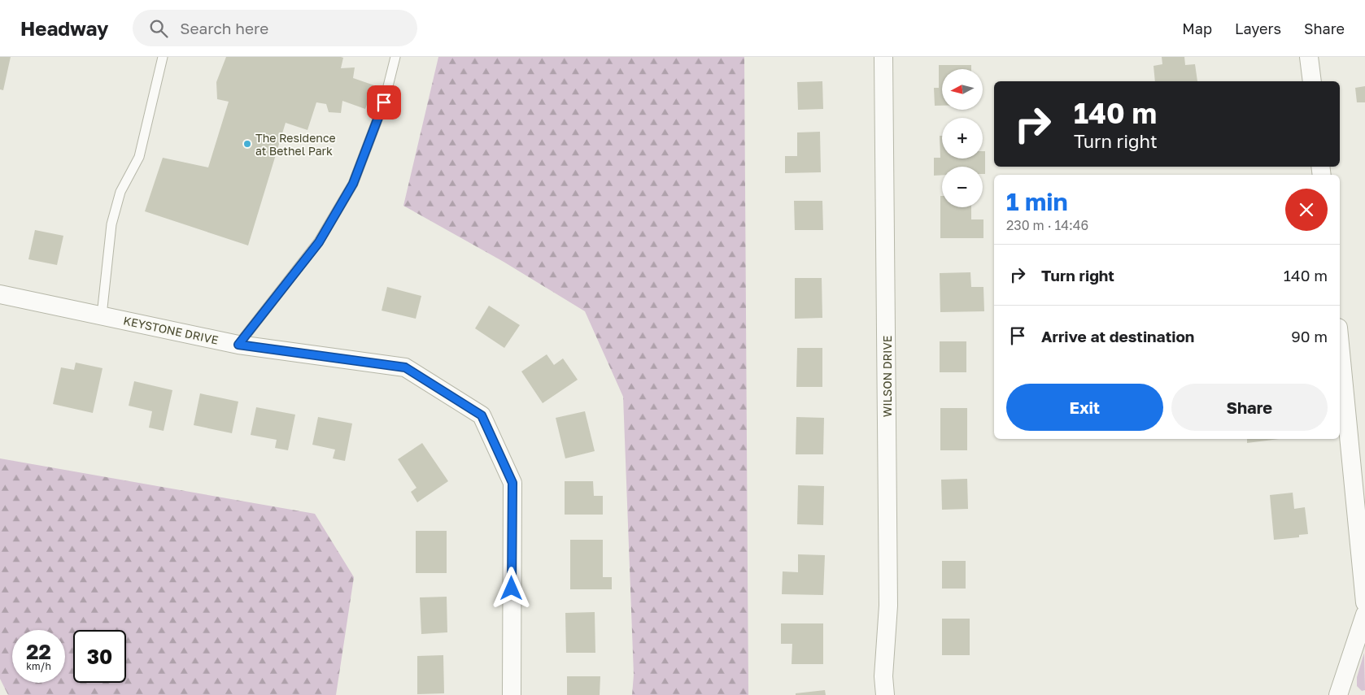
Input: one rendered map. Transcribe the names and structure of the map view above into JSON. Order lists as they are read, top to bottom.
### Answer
{
  "streets": {
    "street": ["KEYSTONE DRIVE", "WILSON DRIVE"]
  },
  "places": ["The Residence at Bethel Park"],
  "north": "left",
  "page": {
    "header": "Headway",
    "search": "Search here",
    "nav": ["Map", "Layers", "Share"],
    "map_buttons": ["+", "−"],
    "turn": ["140 m", "Turn right"],
    "heading": ["1 min", "230 m · 14:46"],
    "list": [
      {
        "name": "Turn right",
        "value": "140 m"
      },
      {
        "name": "Arrive at destination",
        "value": "90 m"
      }
    ],
    "buttons": ["Exit", "Share"],
    "speed": "22 km/h",
    "limit": "30"
  }
}
